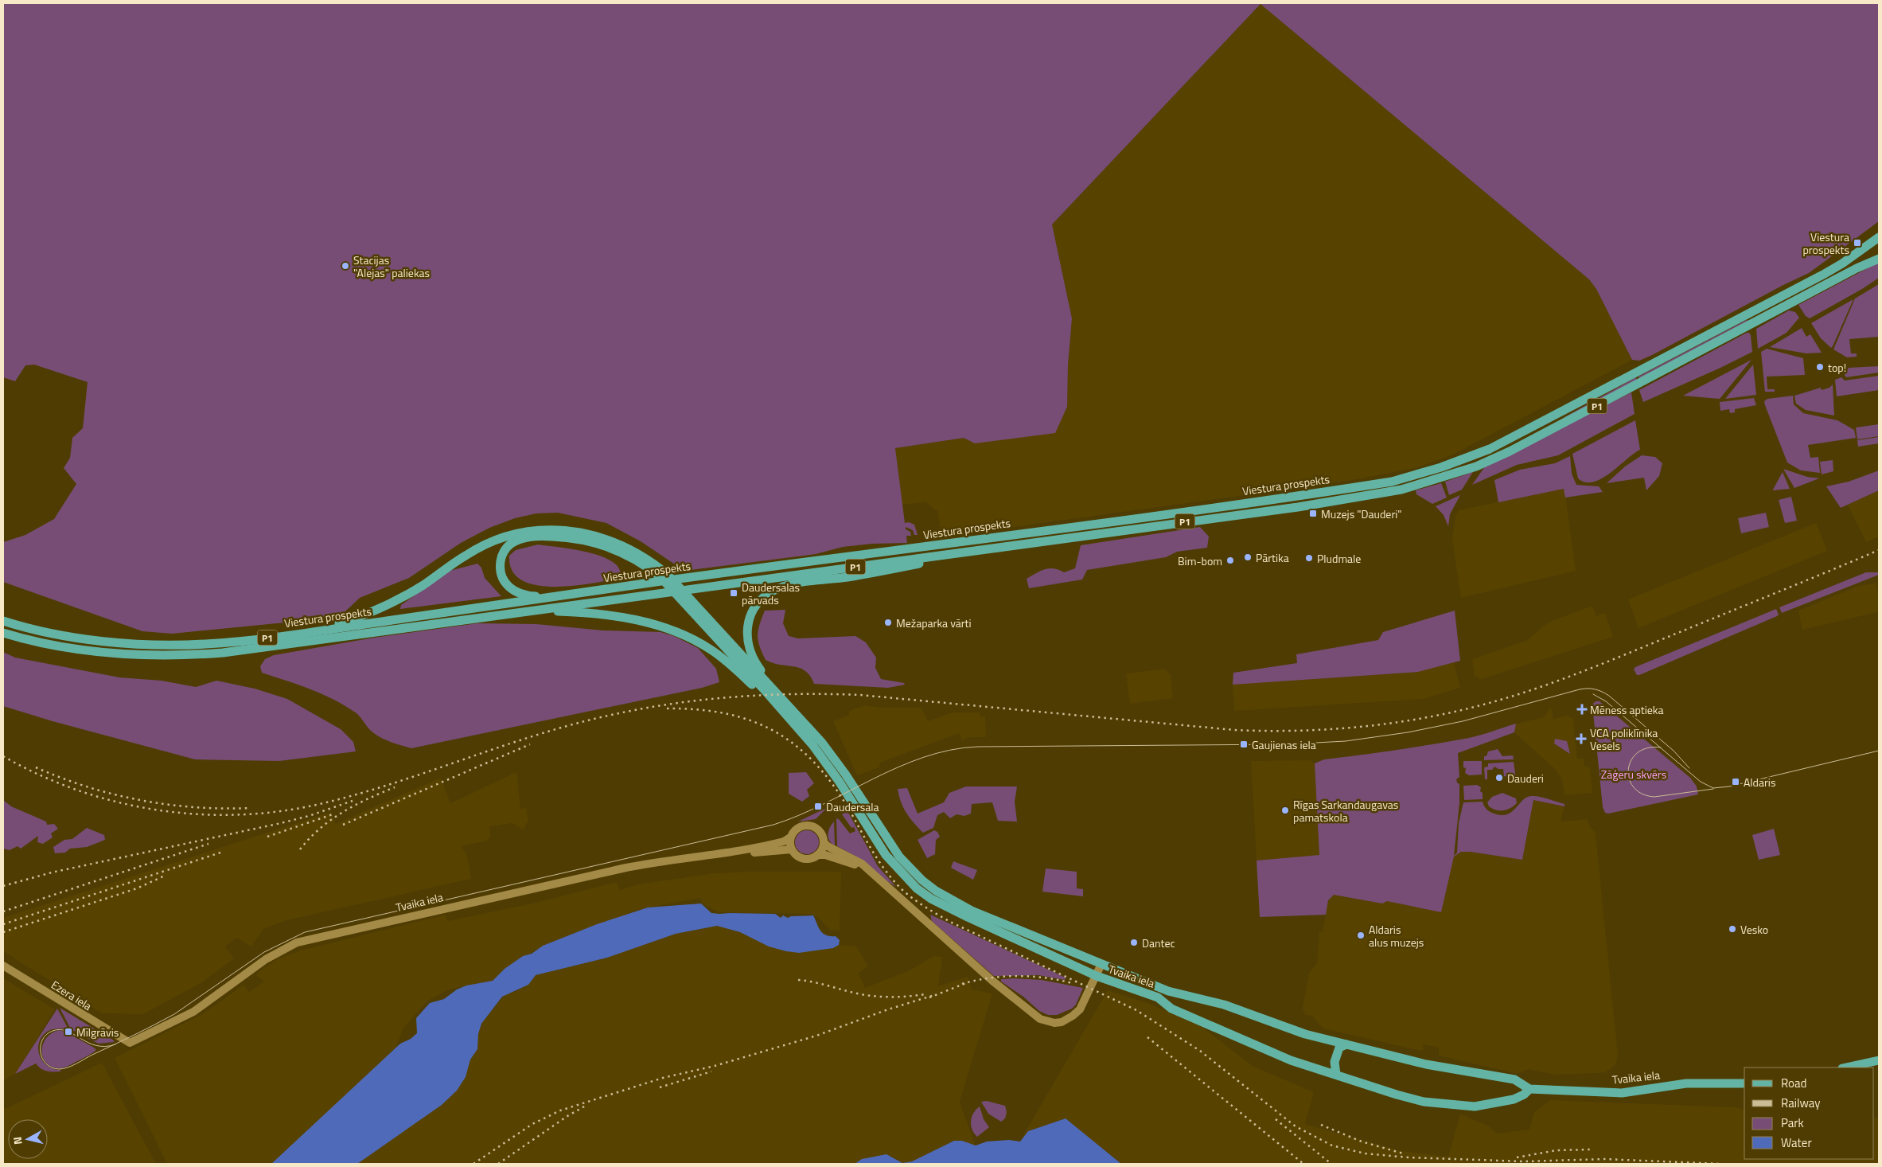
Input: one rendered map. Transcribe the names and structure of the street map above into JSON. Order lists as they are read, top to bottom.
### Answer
{
  "streets": {
    "main road": ["P1", "Viestura prospekts", "Tvaika iela"],
    "street": ["Ezera iela"]
  },
  "crossings": [
    ["Tvaika iela", "Ezera iela"]
  ],
  "parks": ["Zāģeru skvērs"],
  "places": {
    "transit": [
      "Viestura prospekts",
      "Muzejs \"Dauderi\"",
      "Daudersalas pārvads",
      "Gaujienas iela",
      "Aldaris",
      "Daudersala",
      "Mīlgrāvis"
    ],
    "other": [
      "Stacijas \"Alejas\" paliekas",
      "top!",
      "Pārtika",
      "Pludmale",
      "Bim-bom",
      "Mežaparka vārti",
      "Dauderi",
      "Rīgas Sarkandaugavas pamatskola",
      "Vesko",
      "Aldaris alus muzejs",
      "Dantec"
    ],
    "health": ["Mēness aptieka", "VCA poliklīnika Vesels"]
  },
  "legend": [
    "Road",
    "Railway",
    "Park",
    "Water"
  ],
  "north": "left"
}
